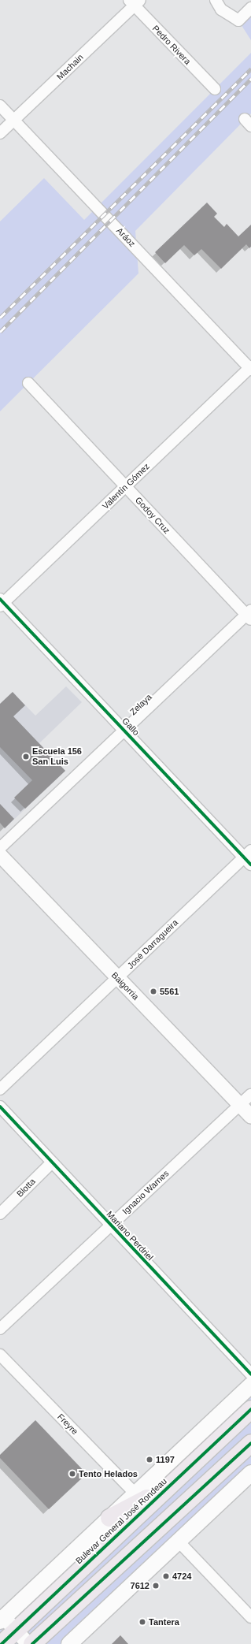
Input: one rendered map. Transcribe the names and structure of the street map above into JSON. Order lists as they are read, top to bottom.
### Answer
{
  "streets": {
    "main road": ["Bulevar General José Rondeau"],
    "street": [
      "Pedro Rivera",
      "Machain",
      "Aráoz",
      "Valentín Gómez",
      "Godoy Cruz",
      "Zelaya",
      "Gallo",
      "José Darragueira",
      "Baigorria",
      "Blotta",
      "Ignacio Warnes",
      "Mariano Perdriel",
      "Freyre"
    ]
  },
  "crossings": [
    ["Pedro Rivera", "Machain"],
    ["Machain", "Aráoz"],
    ["Aráoz", "Valentín Gómez"],
    ["Valentín Gómez", "Godoy Cruz"],
    ["Valentín Gómez", "Gallo"],
    ["Godoy Cruz", "Zelaya"],
    ["Zelaya", "Gallo"],
    ["Gallo", "José Darragueira"],
    ["José Darragueira", "Baigorria"],
    ["Baigorria", "Ignacio Warnes"],
    ["Blotta", "Mariano Perdriel"],
    ["Ignacio Warnes", "Mariano Perdriel"],
    ["Freyre", "Bulevar General José Rondeau"]
  ],
  "places": [
    "Escuela 156 San Luis",
    "5561",
    "1197",
    "Tento Helados",
    "4724",
    "7612",
    "Tantera"
  ]
}
